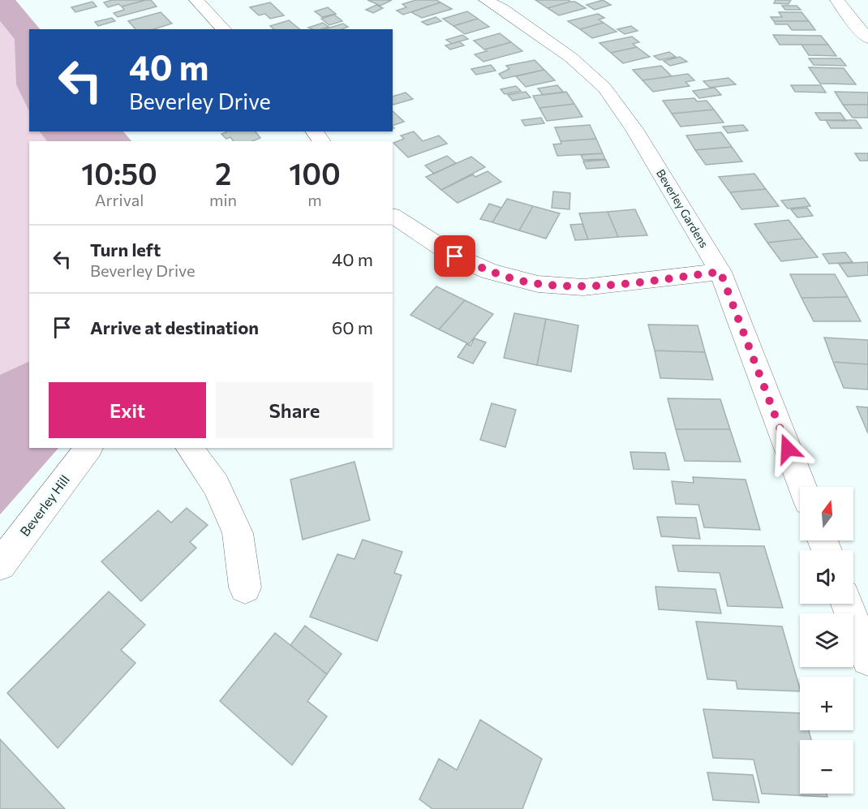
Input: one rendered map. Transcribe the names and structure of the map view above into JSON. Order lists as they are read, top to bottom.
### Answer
{
  "streets": {
    "street": ["Beverley Gardens", "Beverley Hill"]
  },
  "north": "top",
  "page": {
    "turn": ["40 m", "Beverley Drive"],
    "eta": [
      "10:50",
      "Arrival",
      "2",
      "min",
      "100",
      "m"
    ],
    "list": [
      {
        "name": "Turn left",
        "note": "Beverley Drive",
        "value": "40 m"
      },
      {
        "name": "Arrive at destination",
        "value": "60 m"
      }
    ],
    "buttons": ["Exit", "Share"],
    "map_buttons": ["+", "−"]
  }
}
